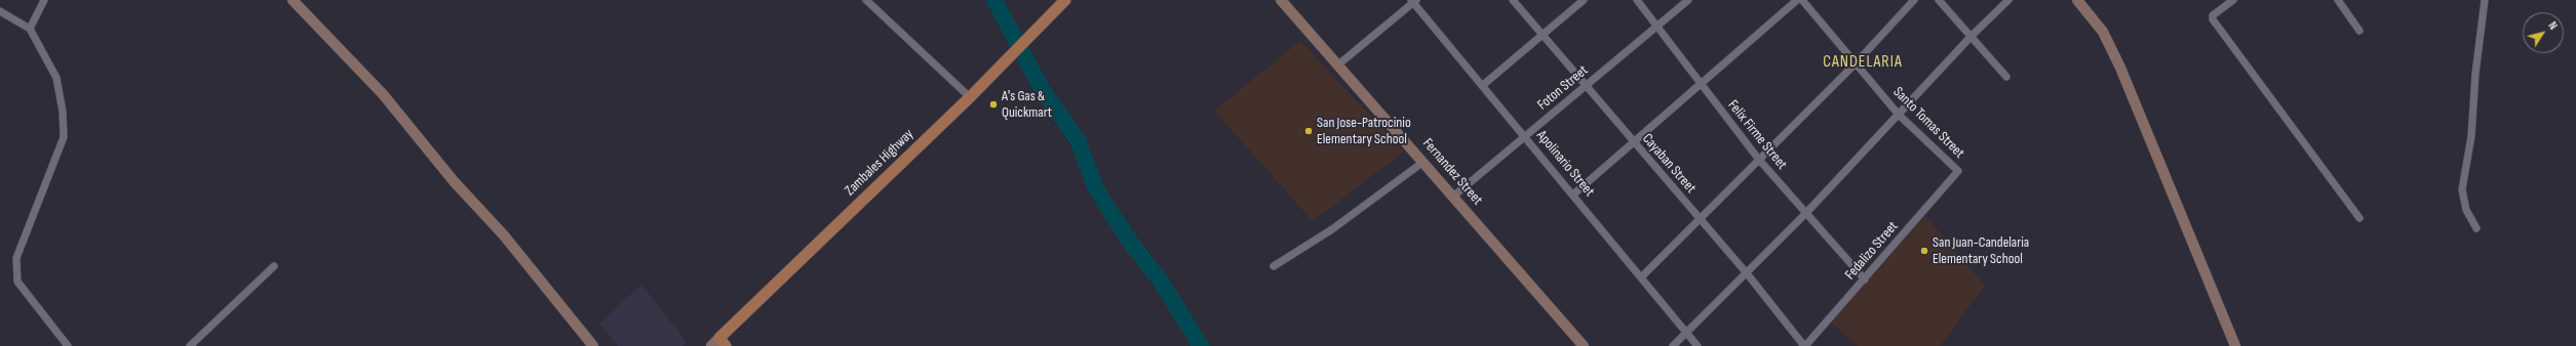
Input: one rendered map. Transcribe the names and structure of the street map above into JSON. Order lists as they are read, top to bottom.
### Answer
{
  "streets": {
    "main road": ["Zambales Highway"],
    "street": [
      "Foton Street",
      "Santo Tomas Street",
      "Felix Firme Street",
      "Apolinario Street",
      "Cayaban Street",
      "Fernandez Street",
      "Fedalizo Street"
    ]
  },
  "crossings": [
    ["Foton Street", "Felix Firme Street"],
    ["Foton Street", "Apolinario Street"],
    ["Foton Street", "Cayaban Street"],
    ["Foton Street", "Fernandez Street"],
    ["Santo Tomas Street", "Fedalizo Street"],
    ["Felix Firme Street", "Fedalizo Street"],
    ["Cayaban Street", "Fedalizo Street"]
  ],
  "districts": ["CANDELARIA"],
  "places": ["A's Gas & Quickmart", "San Jose-Patrocinio Elementary School", "San Juan-Candelaria Elementary School"],
  "north": "top right"
}
